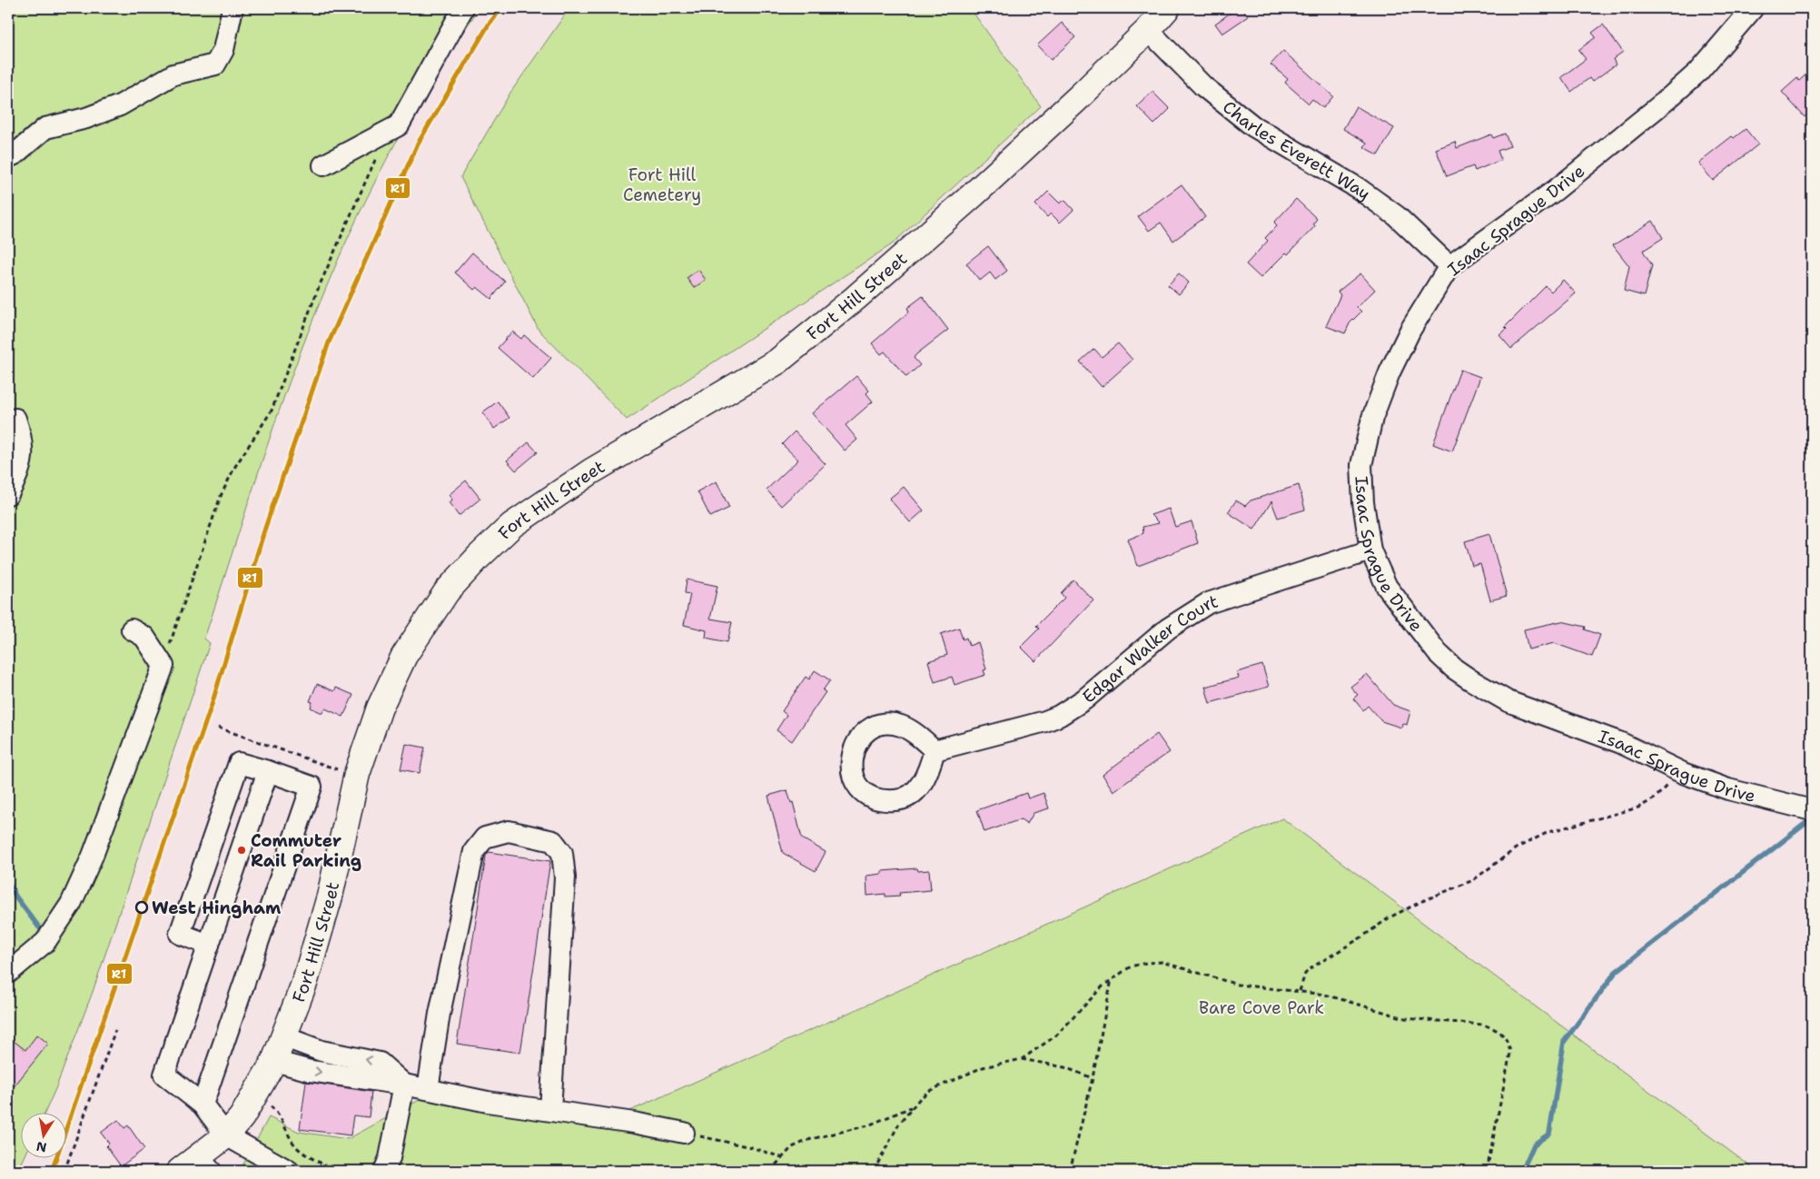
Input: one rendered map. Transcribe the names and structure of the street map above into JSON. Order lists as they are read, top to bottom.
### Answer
{
  "streets": {
    "main road": ["Fort Hill Street"],
    "street": ["Charles Everett Way", "Isaac Sprague Drive", "Edgar Walker Court"]
  },
  "crossings": [
    ["Charles Everett Way", "Isaac Sprague Drive"],
    ["Charles Everett Way", "Fort Hill Street"],
    ["Isaac Sprague Drive", "Edgar Walker Court"]
  ],
  "parks": ["Fort Hill Cemetery", "Bare Cove Park"],
  "places": ["Commuter Rail Parking", "West Hingham"],
  "lines": ["transit line R1"],
  "north": "bottom"
}
